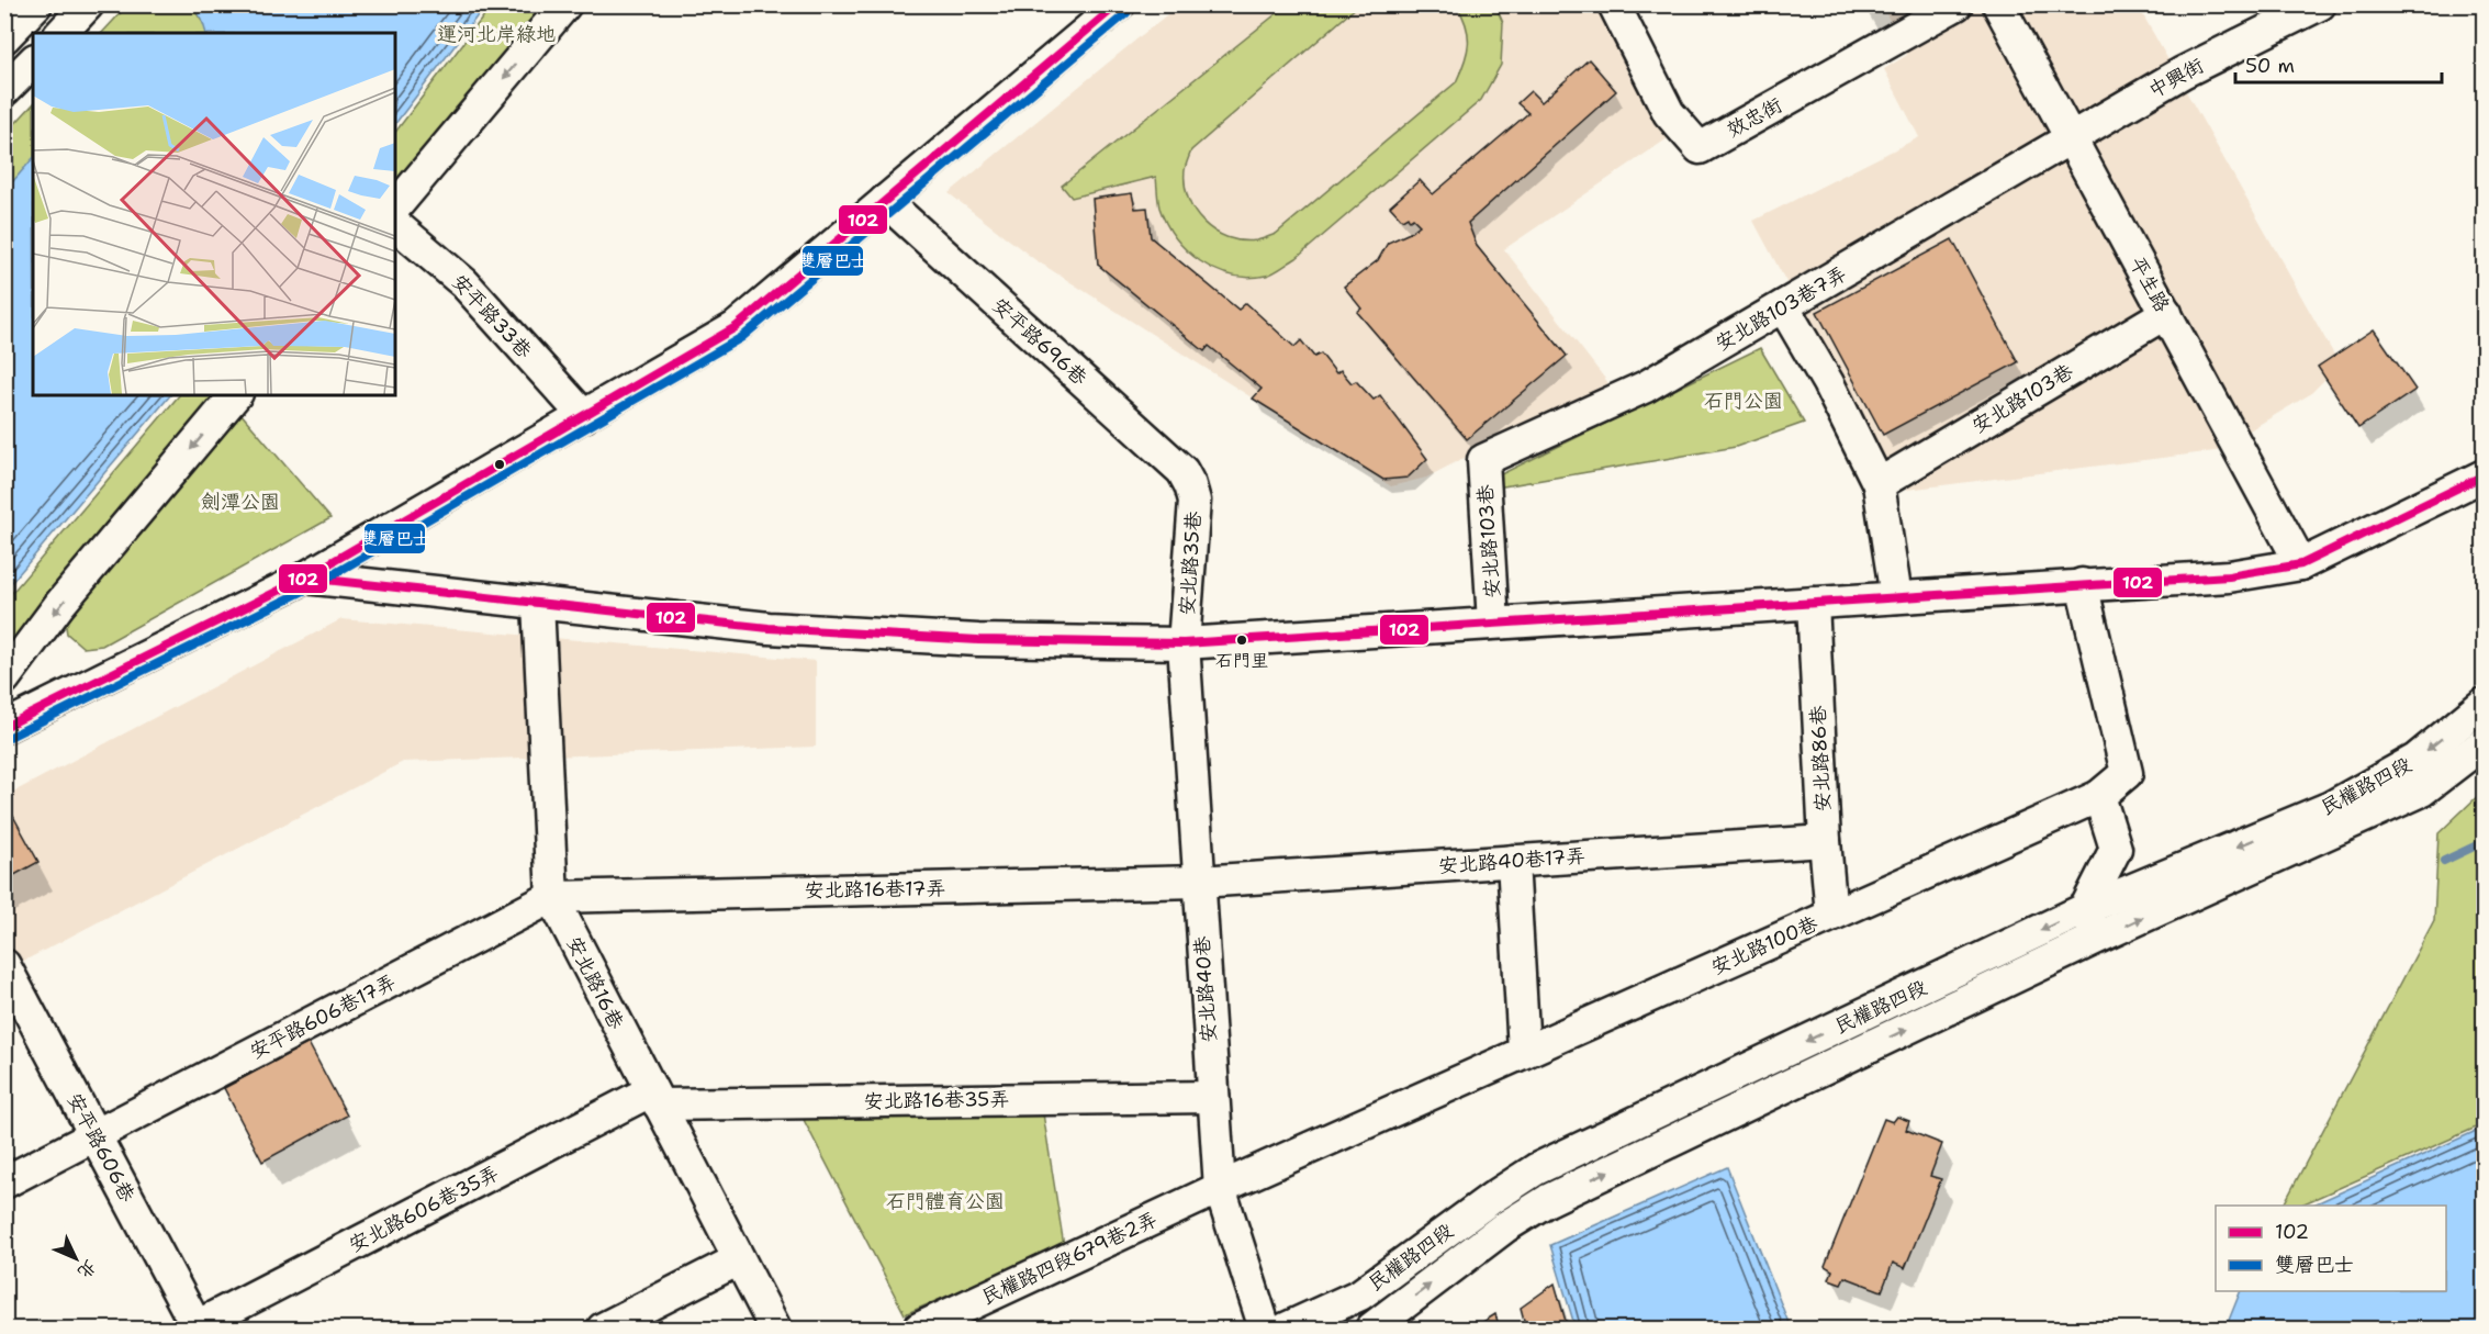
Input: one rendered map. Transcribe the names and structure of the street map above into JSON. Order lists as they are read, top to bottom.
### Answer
{
  "streets": {
    "street": [
      "中興街",
      "效忠街",
      "平生路",
      "安北路103巷7弄",
      "安平路33巷",
      "安平路696巷",
      "安北路103巷",
      "安北路35巷",
      "安北路86巷",
      "民權路四段",
      "安北路40巷17弄",
      "安北路16巷17弄",
      "安北路100巷",
      "安北路16巷",
      "安北路40巷",
      "安平路606巷17弄",
      "安北路16巷35弄",
      "安平路606巷",
      "安北路606巷35弄",
      "民權路四段679巷2弄"
    ]
  },
  "crossings": [
    ["中興街", "平生路"],
    ["中興街", "安北路103巷7弄"],
    ["平生路", "安北路103巷7弄"],
    ["平生路", "安北路103巷"],
    ["安北路103巷7弄", "安北路103巷"],
    ["安平路696巷", "安北路35巷"],
    ["安北路35巷", "安北路40巷"],
    ["安北路86巷", "安北路40巷17弄"],
    ["安北路86巷", "安北路100巷"],
    ["安北路40巷17弄", "安北路16巷17弄"],
    ["安北路40巷17弄", "安北路40巷"],
    ["安北路16巷17弄", "安北路16巷"],
    ["安北路16巷17弄", "安北路40巷"],
    ["安北路16巷17弄", "安平路606巷17弄"],
    ["安北路100巷", "安北路40巷"],
    ["安北路100巷", "民權路四段679巷2弄"],
    ["安北路16巷", "安平路606巷17弄"],
    ["安北路16巷", "安北路16巷35弄"],
    ["安北路16巷", "安北路606巷35弄"],
    ["安北路40巷", "安北路16巷35弄"],
    ["安北路40巷", "民權路四段679巷2弄"],
    ["安平路606巷17弄", "安平路606巷"],
    ["安北路16巷35弄", "安北路606巷35弄"],
    ["安平路606巷", "安北路606巷35弄"]
  ],
  "parks": [
    "運河北岸綠地",
    "石門公園",
    "劍潭公園",
    "石門體育公園"
  ],
  "places": ["石門里"],
  "lines": ["transit line 102", "transit line 雙層巴士"],
  "legend": ["102", "雙層巴士"],
  "scale_bar": "50 m",
  "north": "bottom right"
}
